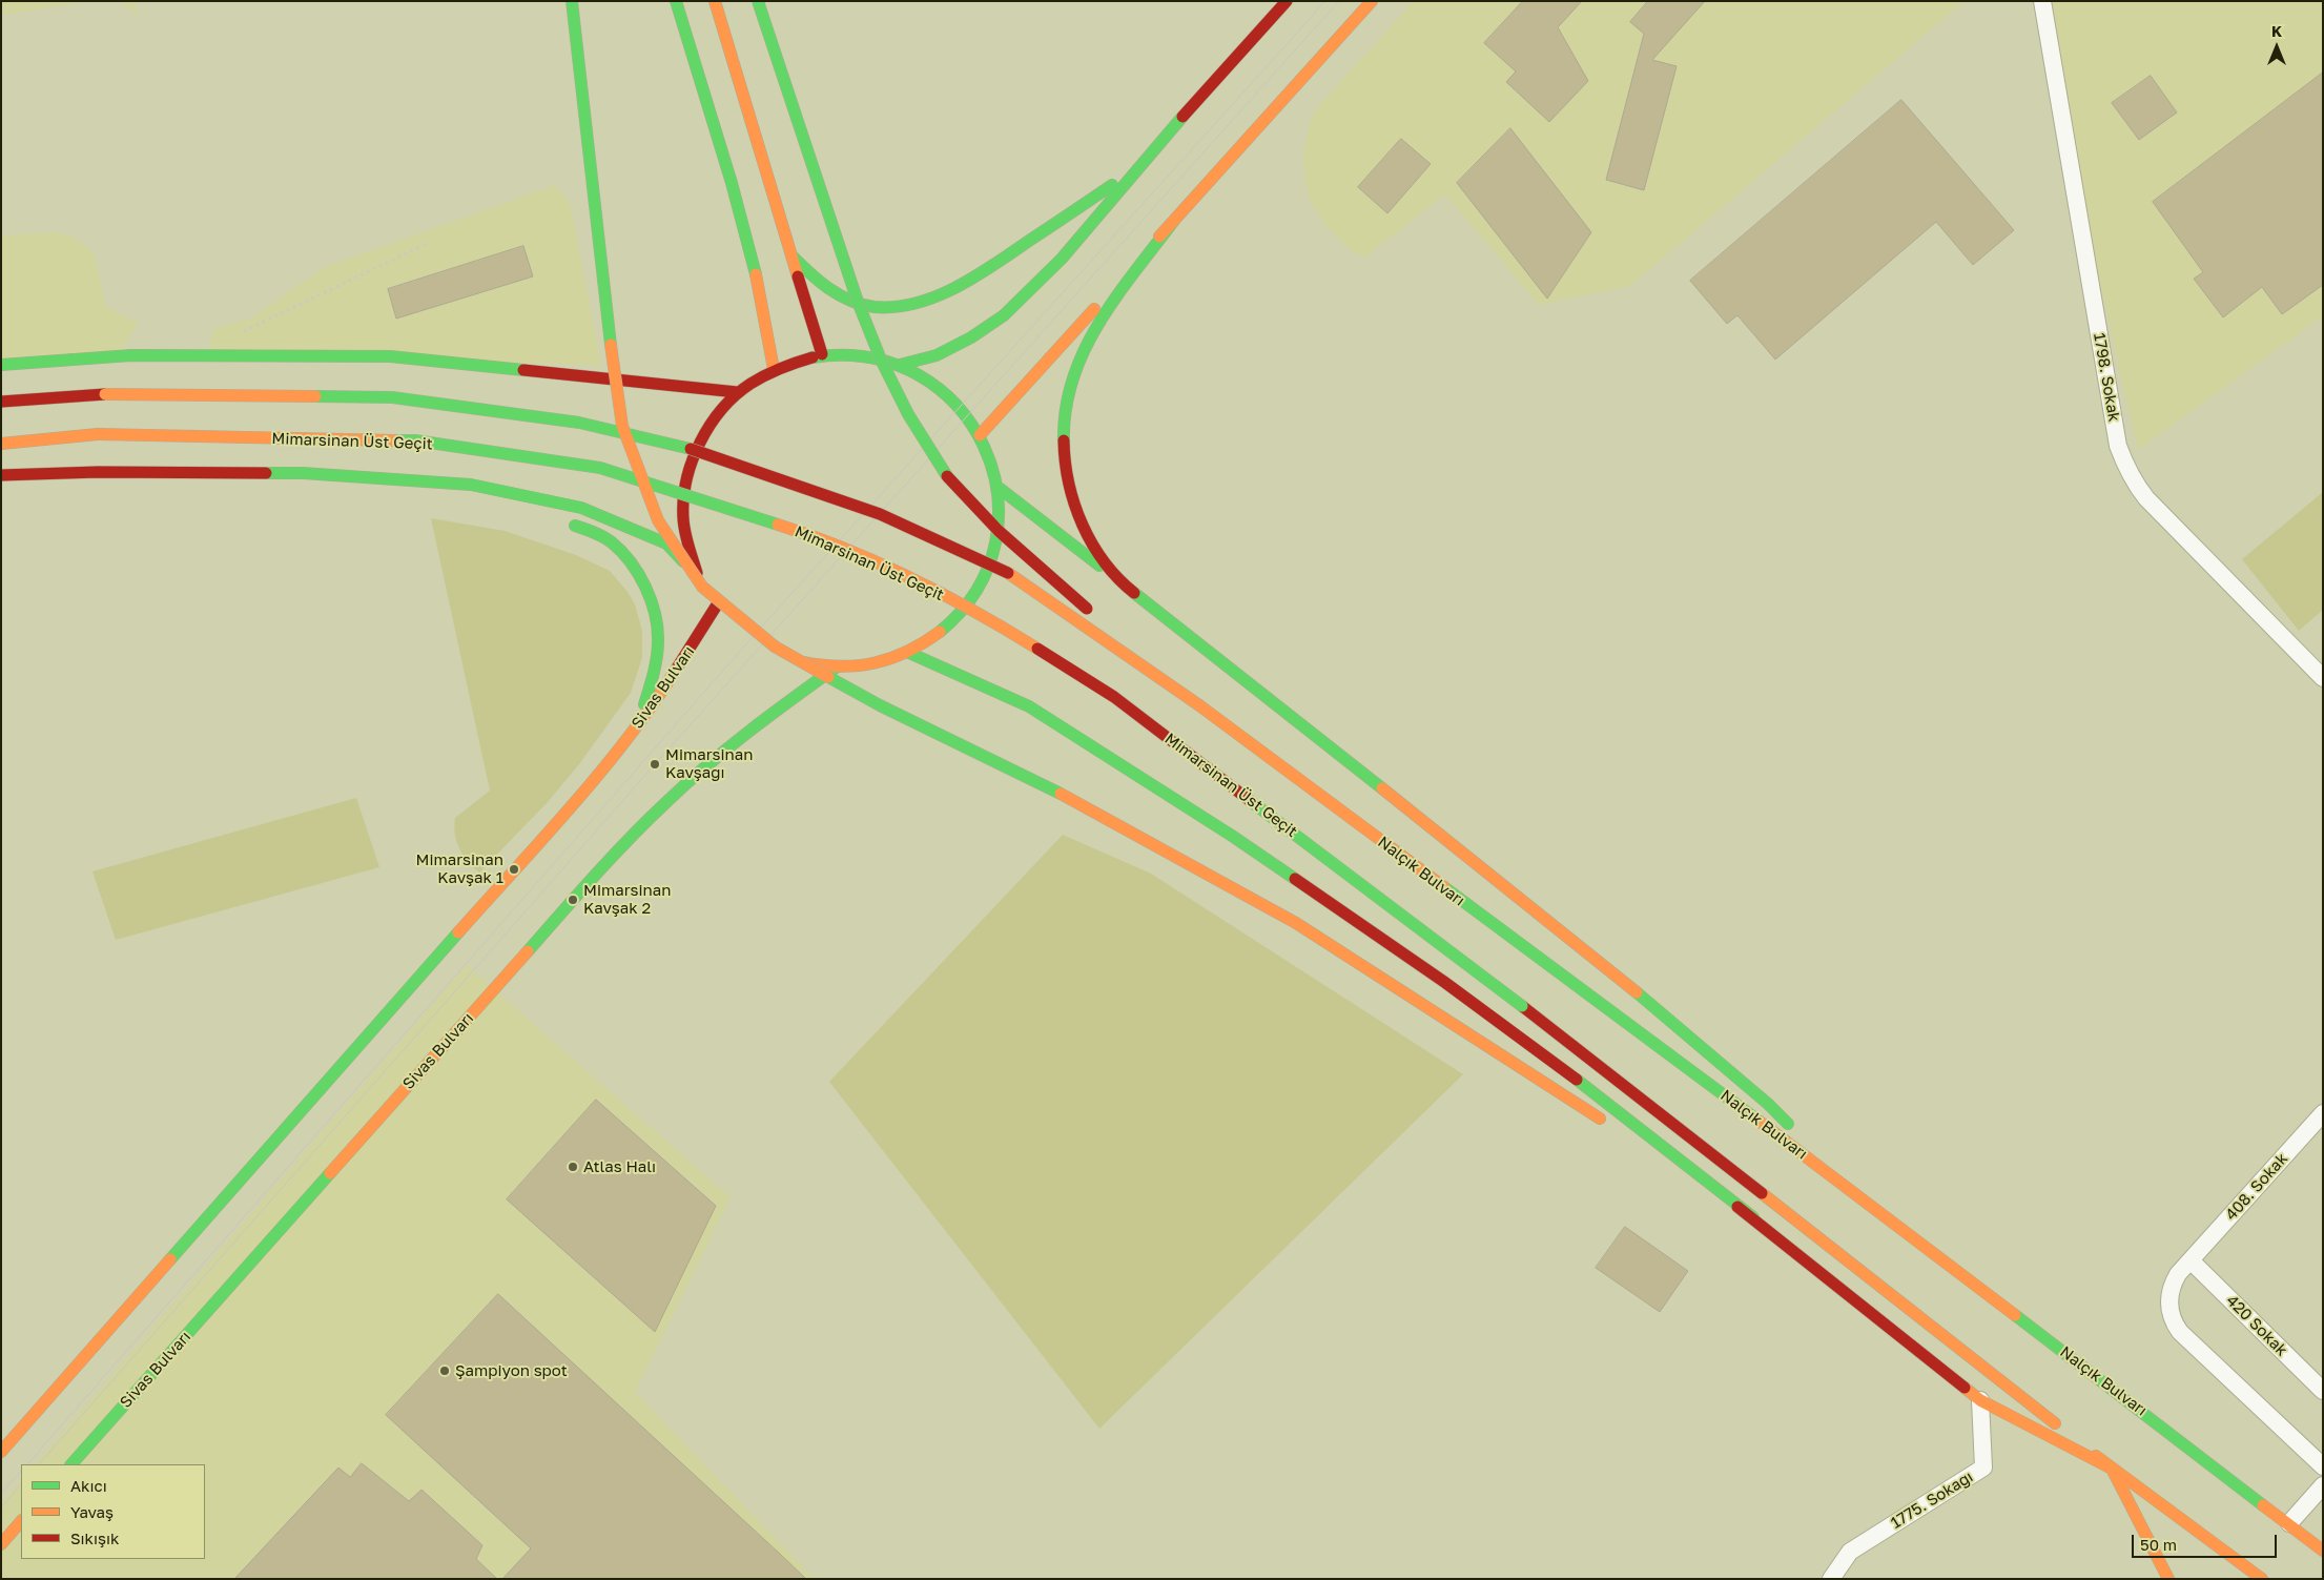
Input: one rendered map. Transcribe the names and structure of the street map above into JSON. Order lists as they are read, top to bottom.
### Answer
{
  "streets": {
    "main road": ["Mimarsinan Üst Geçit", "Sivas Bulvarı", "Nalçık Bulvarı"],
    "street": [
      "1798. Sokak",
      "408. Sokak",
      "420 Sokak",
      "1775. Sokağı"
    ]
  },
  "crossings": [
    ["408. Sokak", "420 Sokak"]
  ],
  "places": [
    "Mimarsinan Kavşağı",
    "Mimarsinan Kavşak 1",
    "Mimarsinan Kavşak 2",
    "Atlas Halı",
    "Şampiyon spot"
  ],
  "legend": ["Akıcı", "Yavaş", "Sıkışık"],
  "scale_bar": "50 m",
  "north": "top"
}
